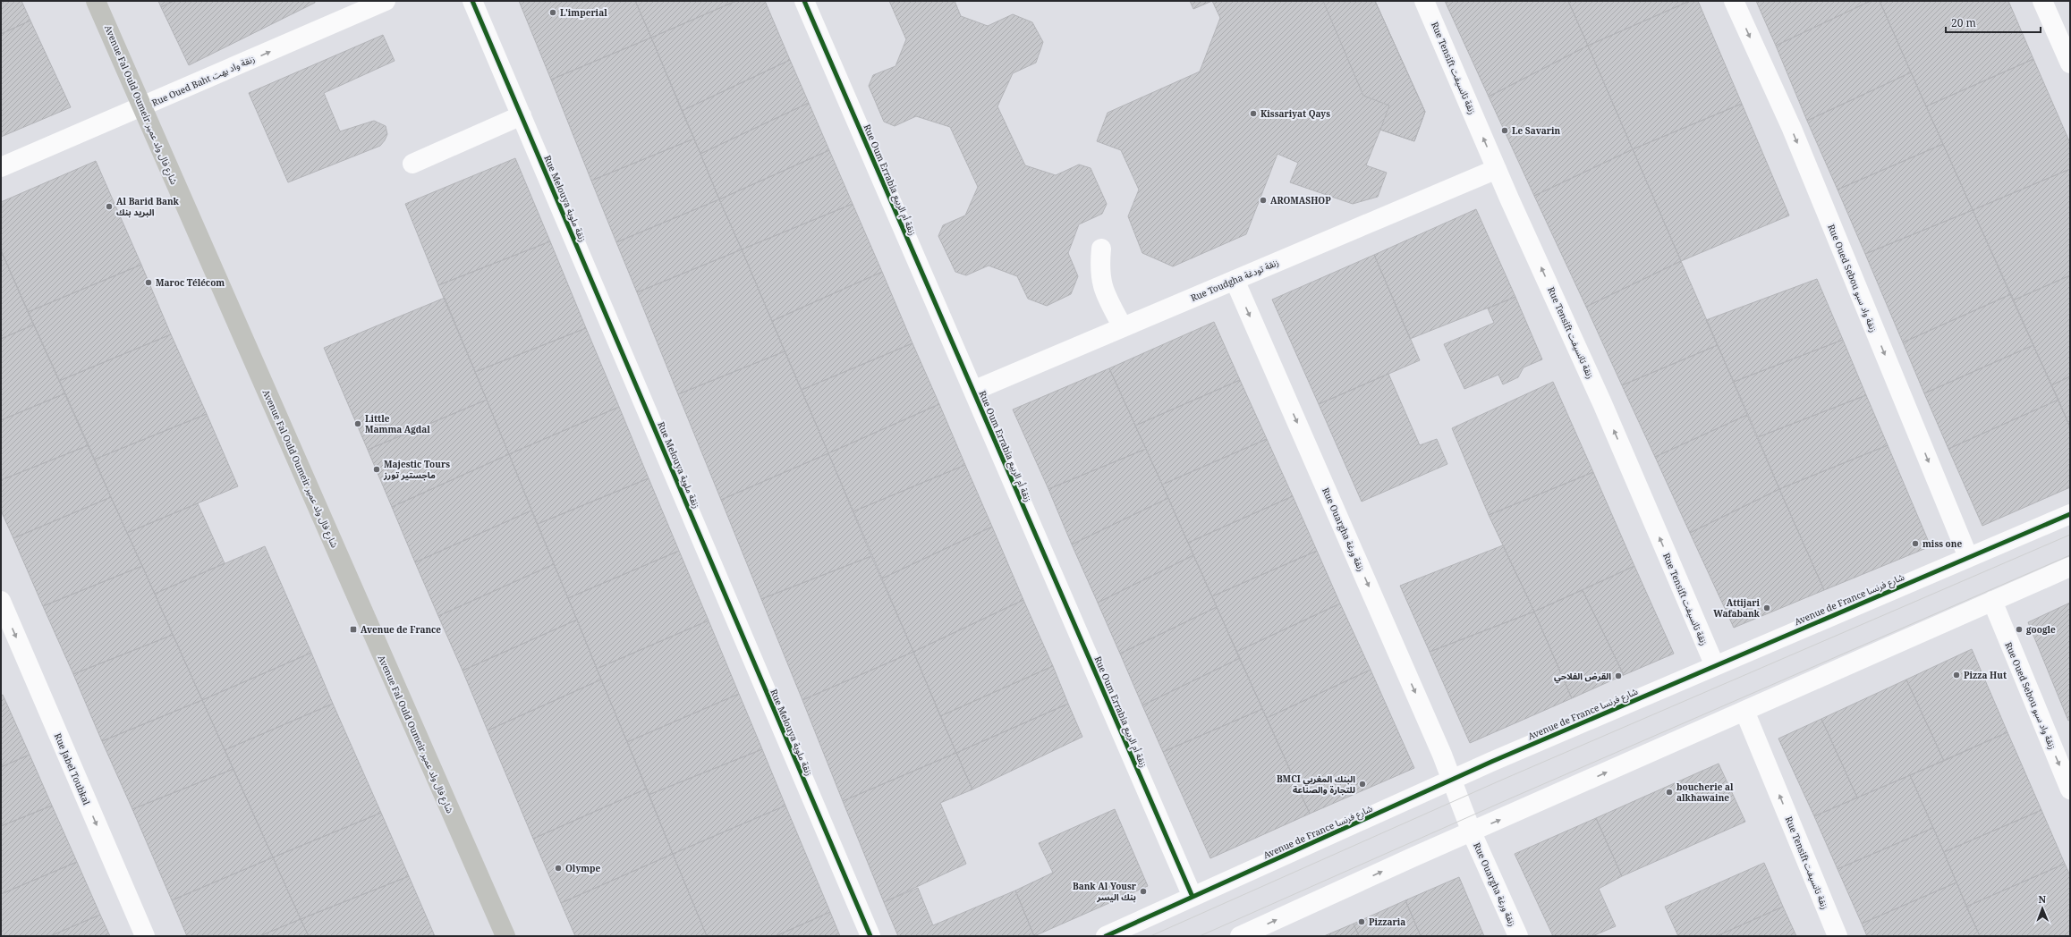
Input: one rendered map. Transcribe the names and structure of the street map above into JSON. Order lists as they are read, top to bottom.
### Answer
{
  "streets": {
    "main road": ["Avenue Fal Ould Oumeir شارع فال ولد عمير"],
    "street": [
      "Rue Tensift زنقة تانسيفت",
      "Rue Oued Baht زنقة واد بهت",
      "Rue Oum Errabia زنقة أم الربيع",
      "Rue Melouya زنقة ملوية",
      "Rue Oued Sebou زنقة واد سبو",
      "Rue Toudgha زنقة تودغة",
      "Rue Ouargha زنقة ورغة",
      "Avenue de France شارع فرنسا",
      "Rue Jabel Toubkal"
    ]
  },
  "crossings": [
    ["Rue Tensift زنقة تانسيفت", "Rue Toudgha زنقة تودغة"],
    ["Rue Tensift زنقة تانسيفت", "Avenue de France شارع فرنسا"],
    ["Rue Oued Baht زنقة واد بهت", "Avenue Fal Ould Oumeir شارع فال ولد عمير"],
    ["Rue Oum Errabia زنقة أم الربيع", "Rue Toudgha زنقة تودغة"],
    ["Rue Oum Errabia زنقة أم الربيع", "Avenue de France شارع فرنسا"],
    ["Rue Oued Sebou زنقة واد سبو", "Avenue de France شارع فرنسا"],
    ["Rue Toudgha زنقة تودغة", "Rue Ouargha زنقة ورغة"],
    ["Rue Ouargha زنقة ورغة", "Avenue de France شارع فرنسا"]
  ],
  "one_way": [
    "Rue Tensift زنقة تانسيفت",
    "Rue Oued Baht زنقة واد بهت",
    "Rue Oued Sebou زنقة واد سبو",
    "Rue Ouargha زنقة ورغة",
    "Rue Jabel Toubkal"
  ],
  "places": {
    "other": [
      "L'imperial",
      "Kissariyat Qays",
      "Le Savarin",
      "AROMASHOP",
      "Al Barid Bank البريد بنك",
      "Maroc Télécom",
      "Little Mamma Agdal",
      "Majestic Tours ماجستير تورز",
      "miss one",
      "Attijari Wafabank",
      "google",
      "Pizza Hut",
      "القرض الفلاحي",
      "BMCI البنك المغربي للتجارة والصناعة",
      "boucherie al alkhawaine",
      "Olympe",
      "Bank Al Yousr بنك اليسر",
      "Pizzaria"
    ],
    "transit": ["Avenue de France"]
  },
  "scale_bar": "20 m",
  "north": "top"
}
